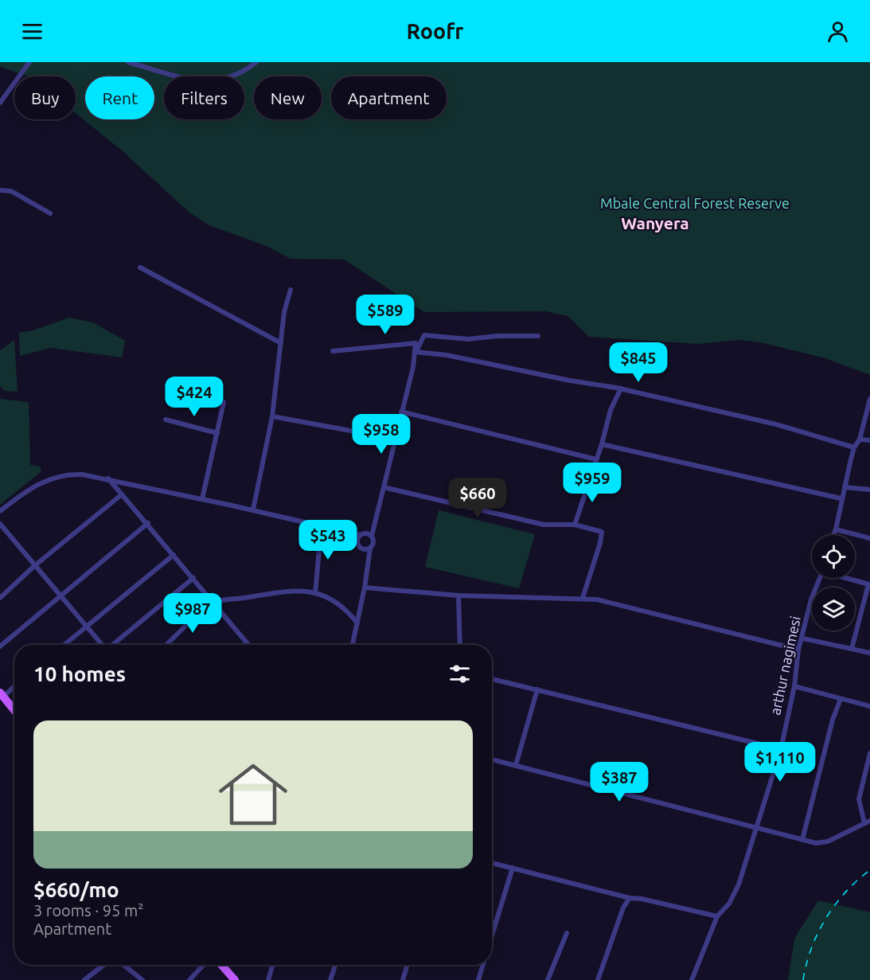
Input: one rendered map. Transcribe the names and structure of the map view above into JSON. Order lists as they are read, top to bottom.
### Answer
{
  "streets": {
    "street": ["arthur nagimesi"]
  },
  "districts": ["Wanyera"],
  "parks": ["Mbale Central Forest Reserve"],
  "page": {
    "header": "Roofr",
    "chip": [
      "Buy",
      "Rent",
      "Filters",
      "New",
      "Apartment"
    ],
    "price": [
      "$589",
      "$845",
      "$424",
      "$958",
      "$959",
      "$660",
      "$543",
      "$987",
      "$1,110",
      "$387"
    ],
    "heading": "10 homes",
    "list": [
      {
        "name": "$660/mo",
        "note": "3 rooms · 95 m² · Apartment"
      }
    ]
  }
}
